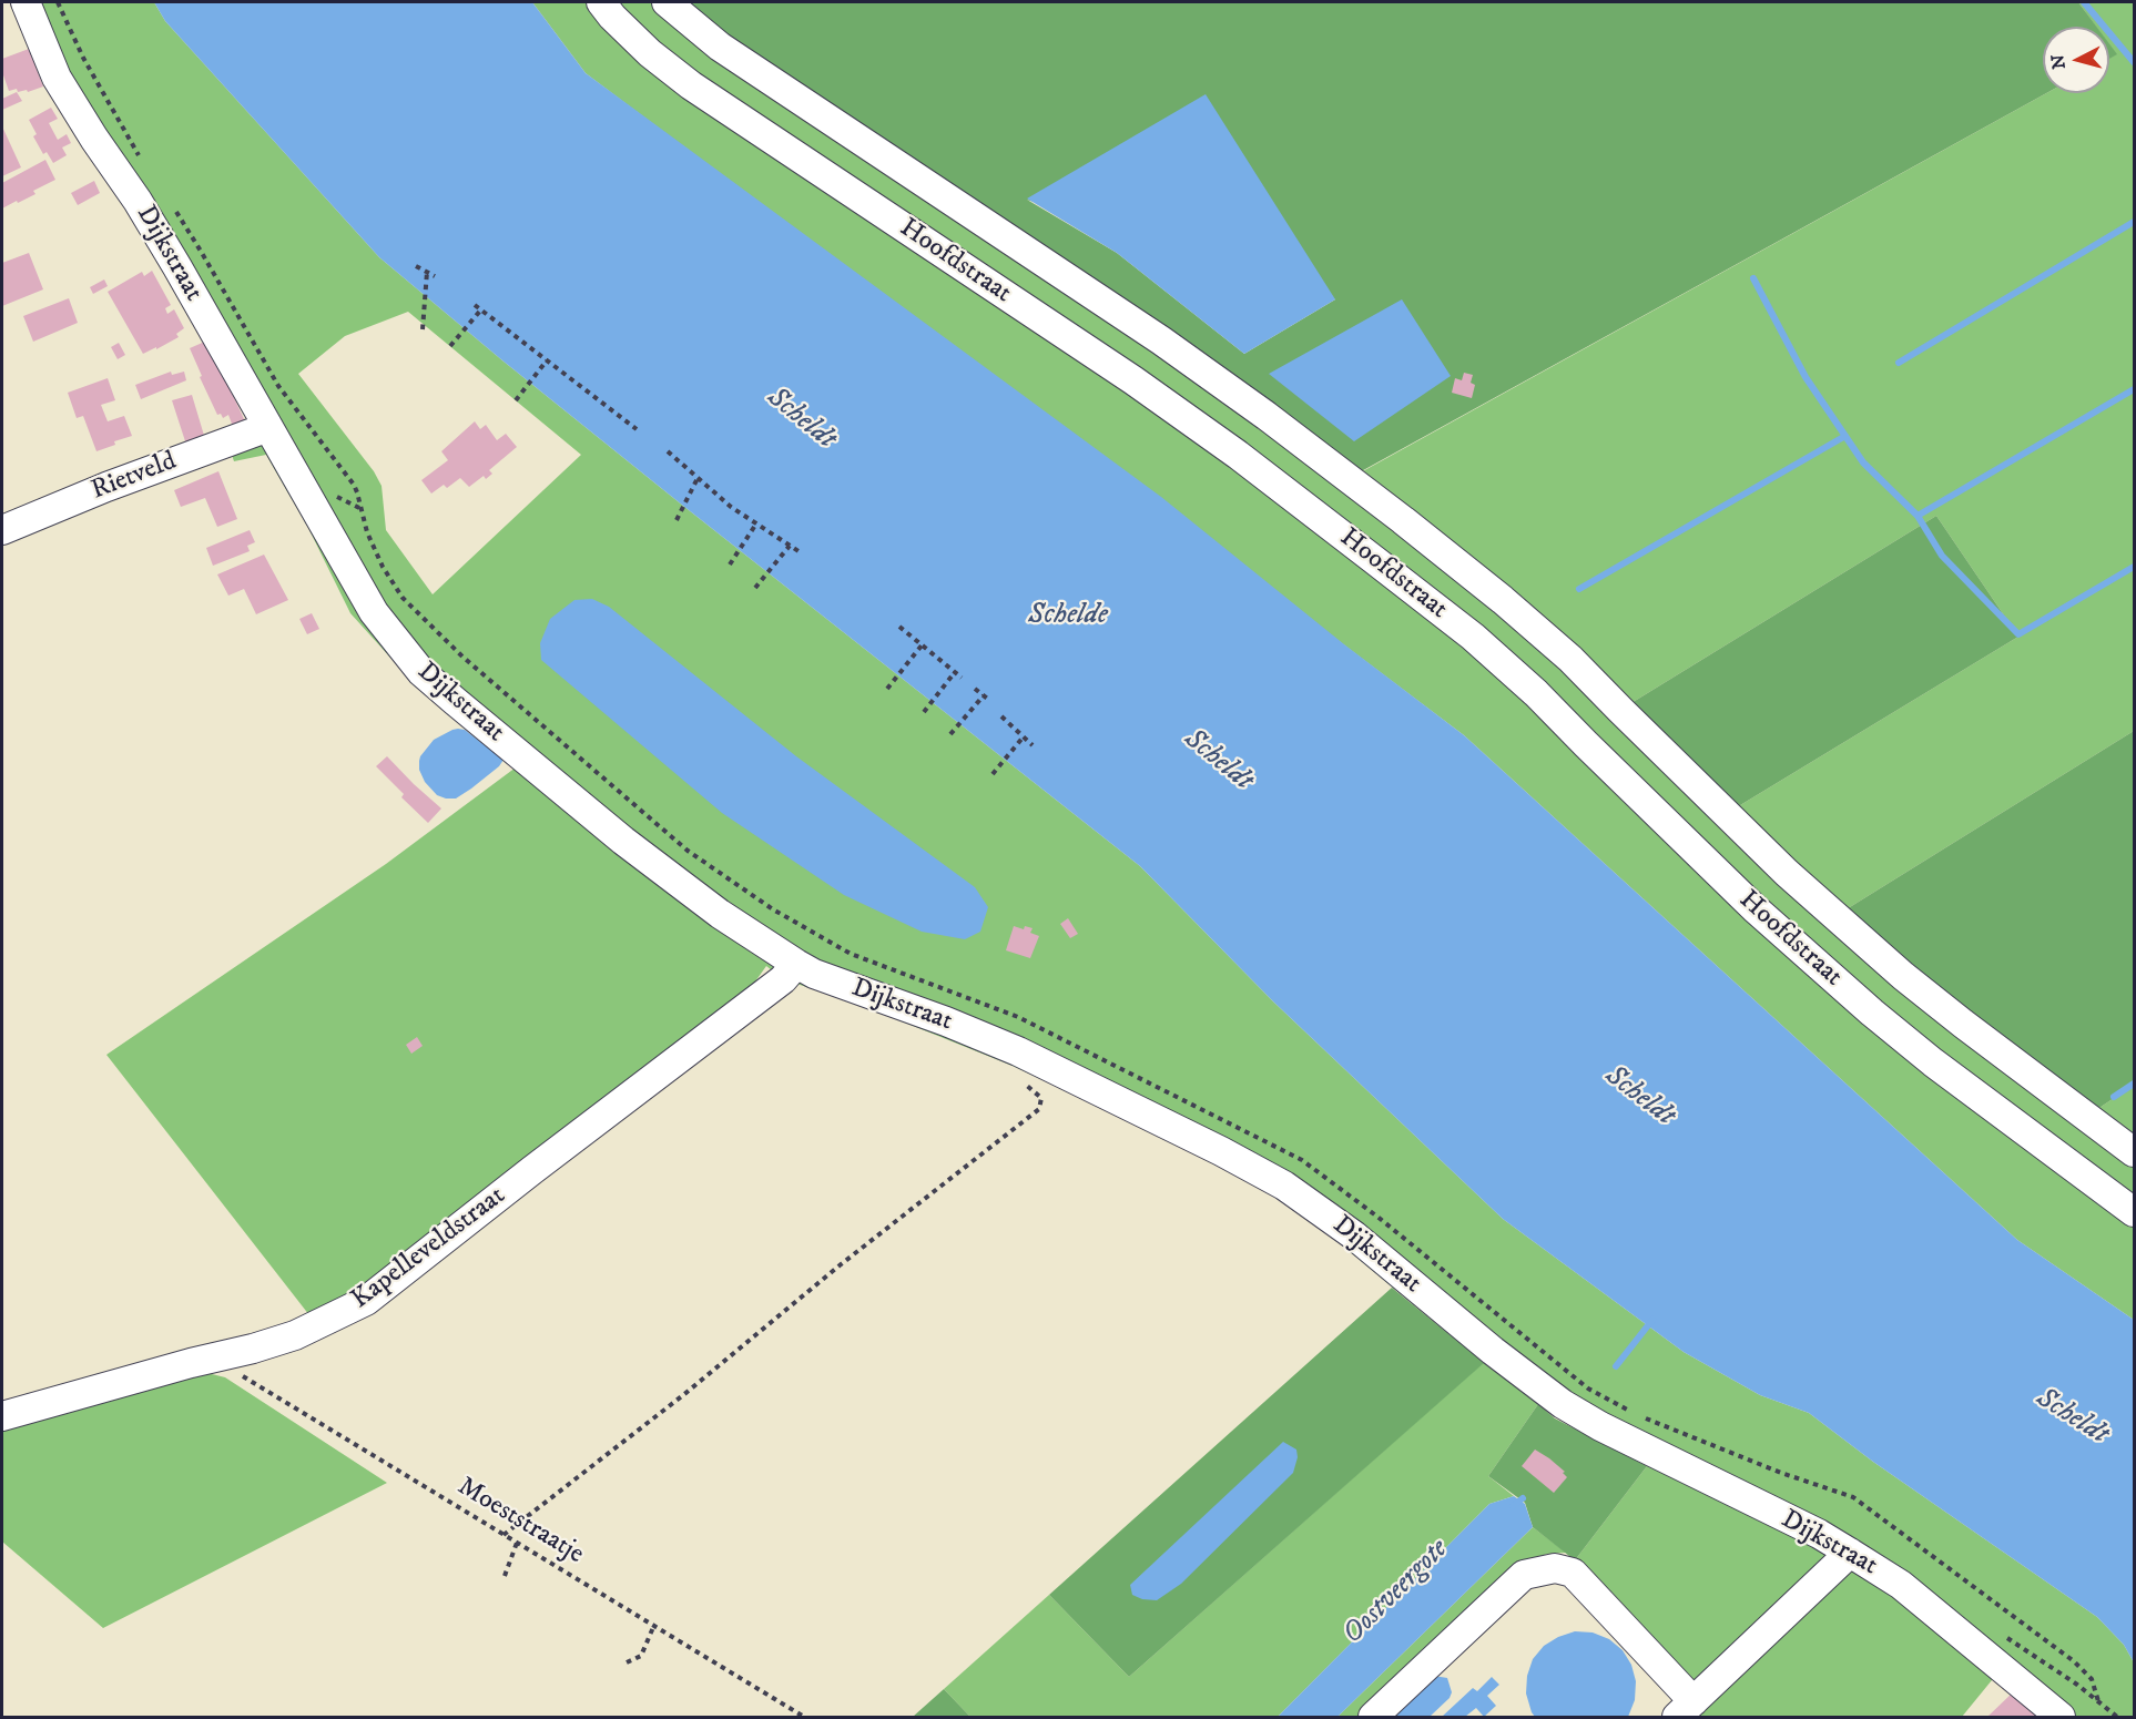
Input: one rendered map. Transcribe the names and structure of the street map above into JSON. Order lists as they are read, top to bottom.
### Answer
{
  "streets": {
    "street": [
      "Dijkstraat",
      "Hoofdstraat",
      "Rietveld",
      "Kapelleveldstraat"
    ],
    "path": ["Moeststraatje"]
  },
  "crossings": [
    ["Dijkstraat", "Rietveld"],
    ["Dijkstraat", "Kapelleveldstraat"],
    ["Kapelleveldstraat", "Moeststraatje"]
  ],
  "water": ["Scheldt", "Schelde", "Oostveergote"],
  "north": "left"
}
